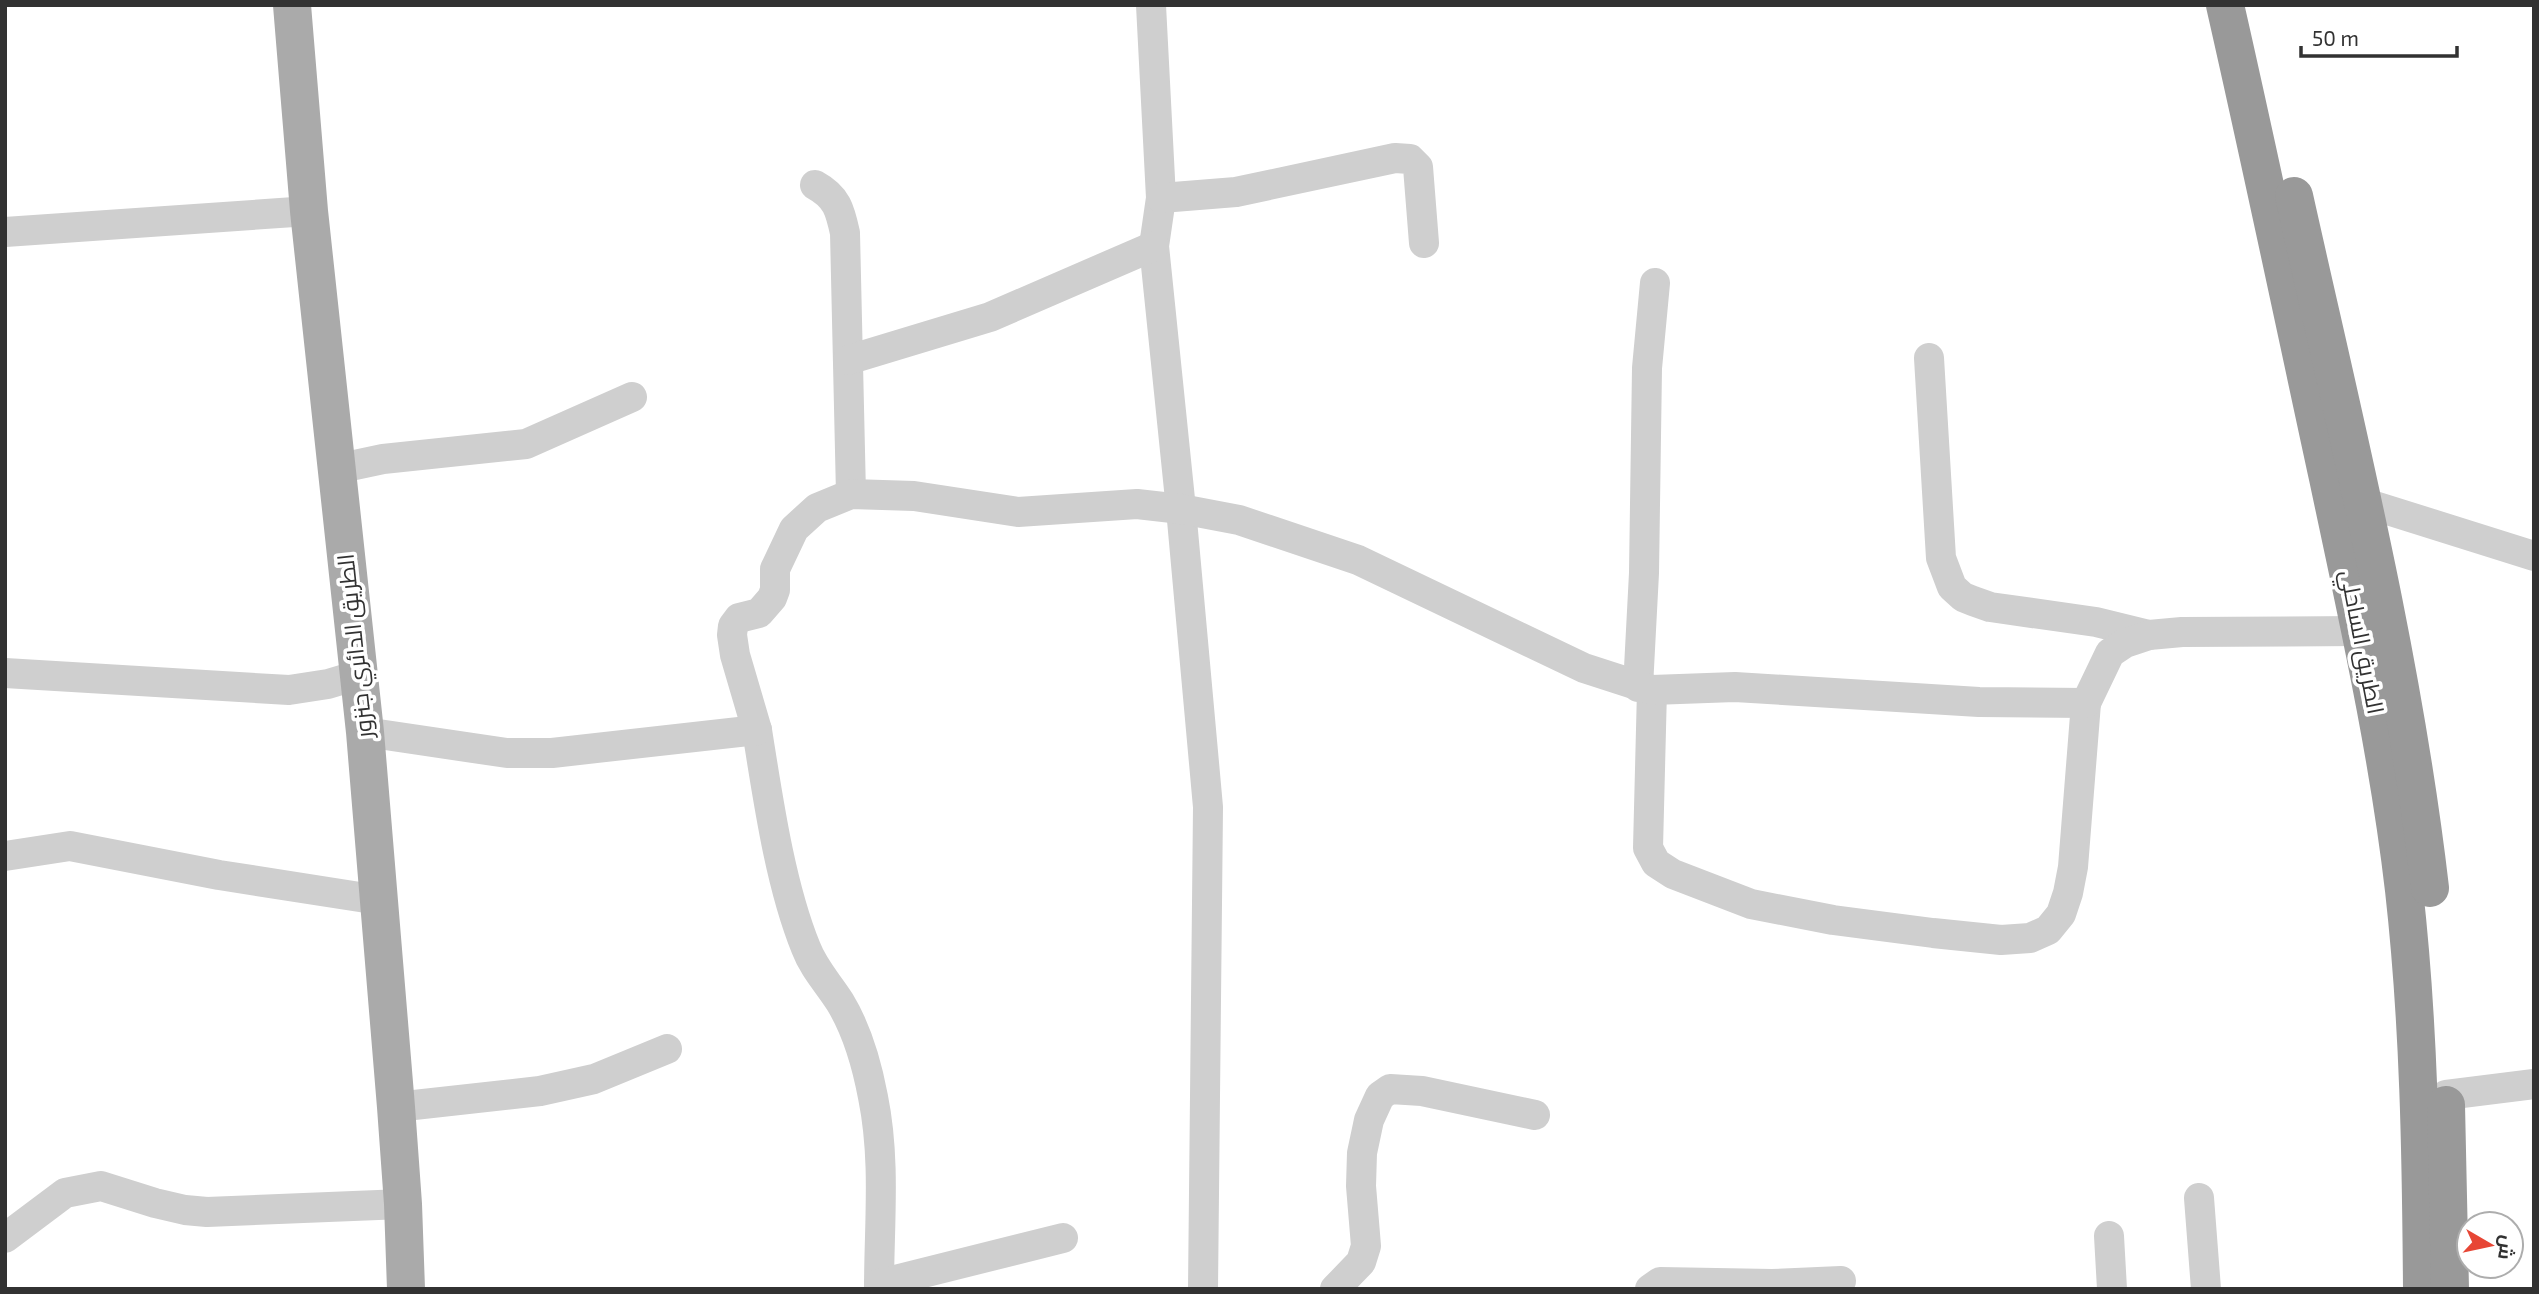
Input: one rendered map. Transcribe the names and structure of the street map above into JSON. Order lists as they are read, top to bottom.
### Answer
{
  "streets": {
    "highway": ["الطريق الساحلي"],
    "main road": ["الطريق الدائري جنزور"]
  },
  "scale_bar": "50 m",
  "north": "right"
}
